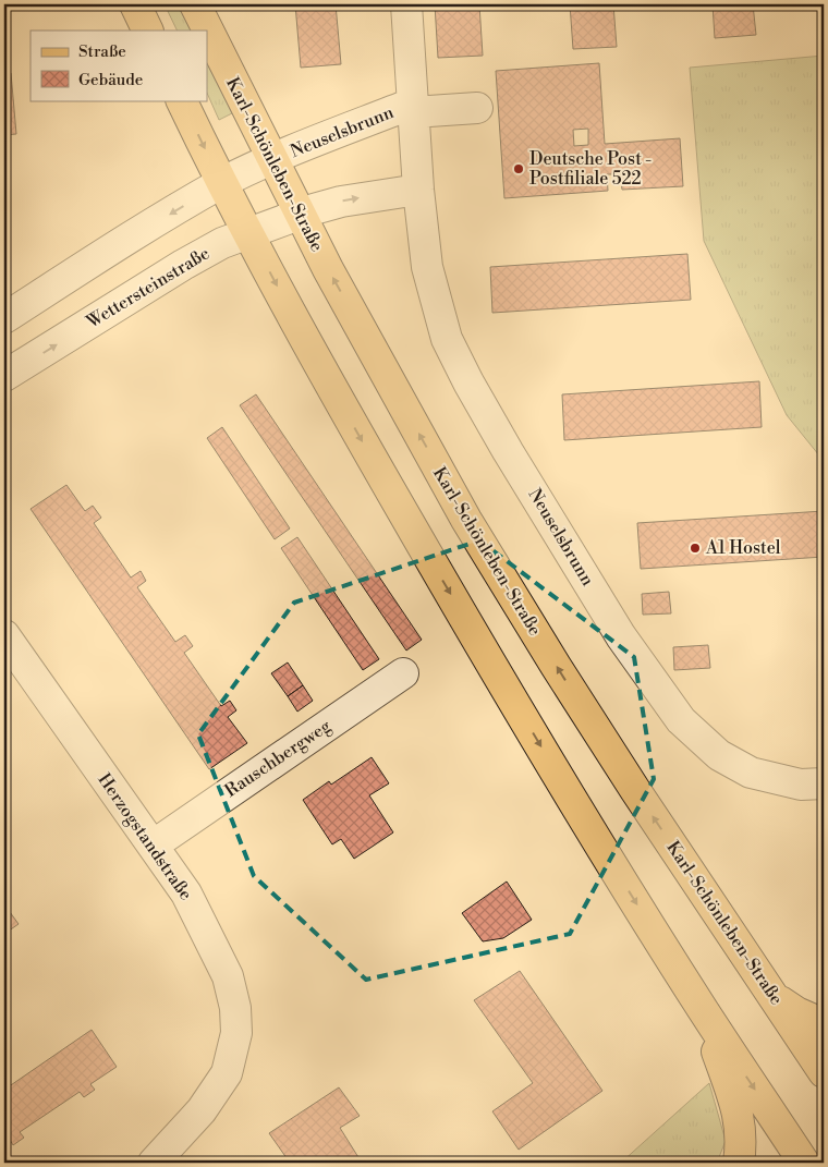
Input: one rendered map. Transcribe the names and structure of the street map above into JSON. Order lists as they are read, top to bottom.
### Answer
{
  "streets": {
    "main road": ["Karl-Schönleben-Straße"],
    "street": [
      "Neuselsbrunn",
      "Wettersteinstraße",
      "Rauschbergweg",
      "Herzogstandstraße"
    ]
  },
  "crossings": [
    ["Neuselsbrunn", "Karl-Schönleben-Straße"],
    ["Karl-Schönleben-Straße", "Wettersteinstraße"],
    ["Rauschbergweg", "Herzogstandstraße"]
  ],
  "places": ["Deutsche Post - Postfiliale 522", "A1 Hostel"],
  "legend": ["Straße", "Gebäude"]
}
